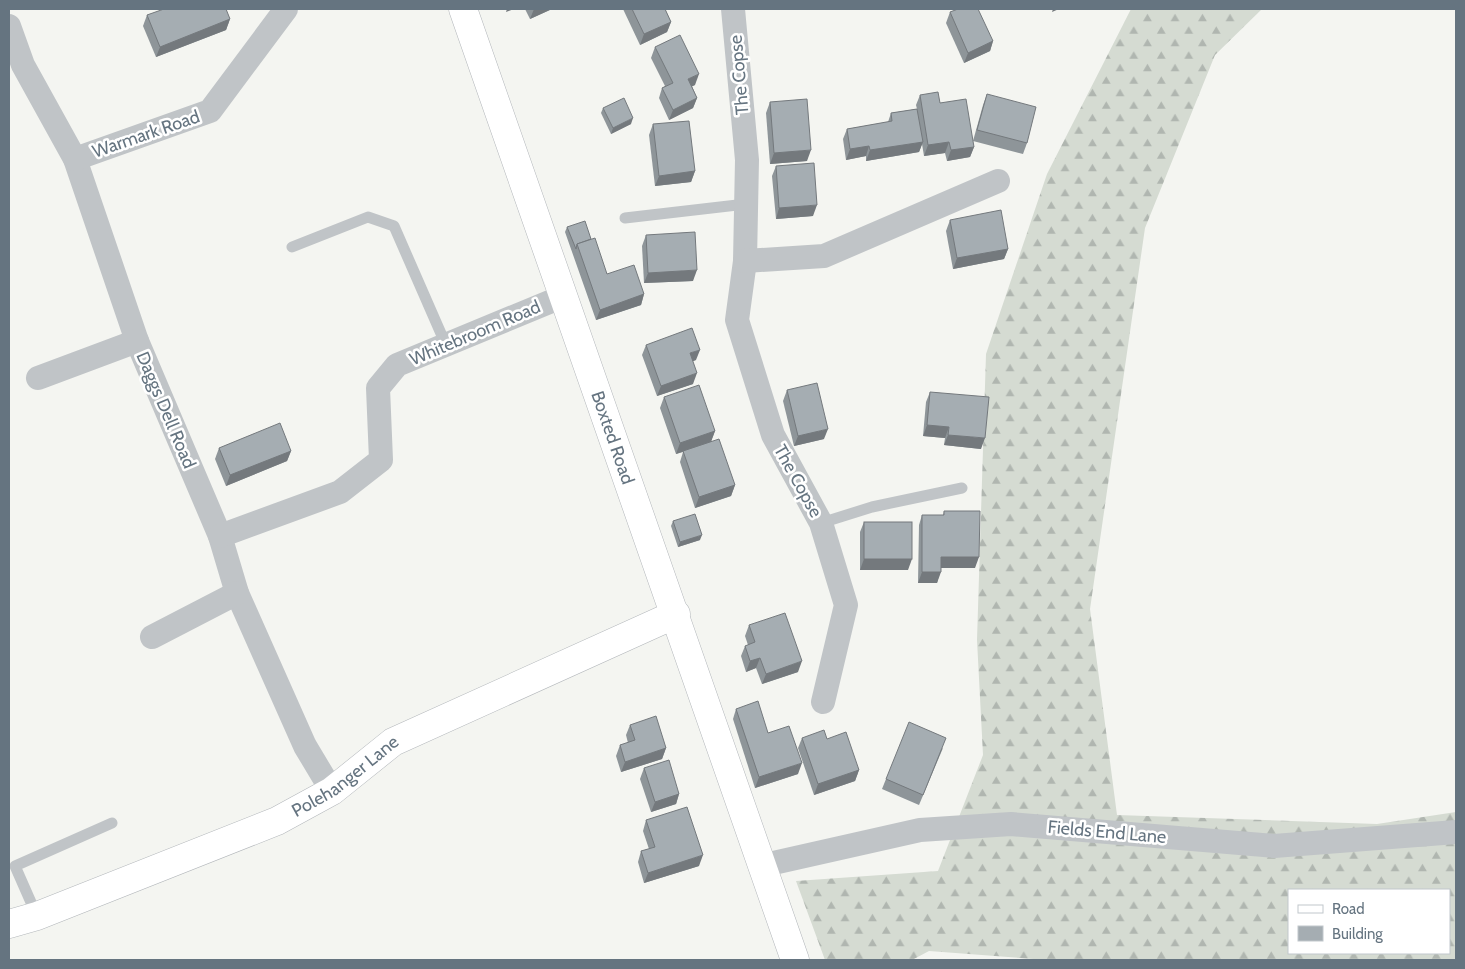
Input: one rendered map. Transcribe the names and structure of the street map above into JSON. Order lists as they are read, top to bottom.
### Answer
{
  "streets": {
    "street": [
      "The Copse",
      "Warmark Road",
      "Whitebroom Road",
      "Daggs Dell Road",
      "Boxted Road",
      "Polehanger Lane",
      "Fields End Lane"
    ]
  },
  "crossings": [
    ["Warmark Road", "Daggs Dell Road"],
    ["Whitebroom Road", "Daggs Dell Road"],
    ["Whitebroom Road", "Boxted Road"],
    ["Daggs Dell Road", "Polehanger Lane"],
    ["Boxted Road", "Polehanger Lane"],
    ["Boxted Road", "Fields End Lane"]
  ],
  "legend": ["Road", "Building"]
}
